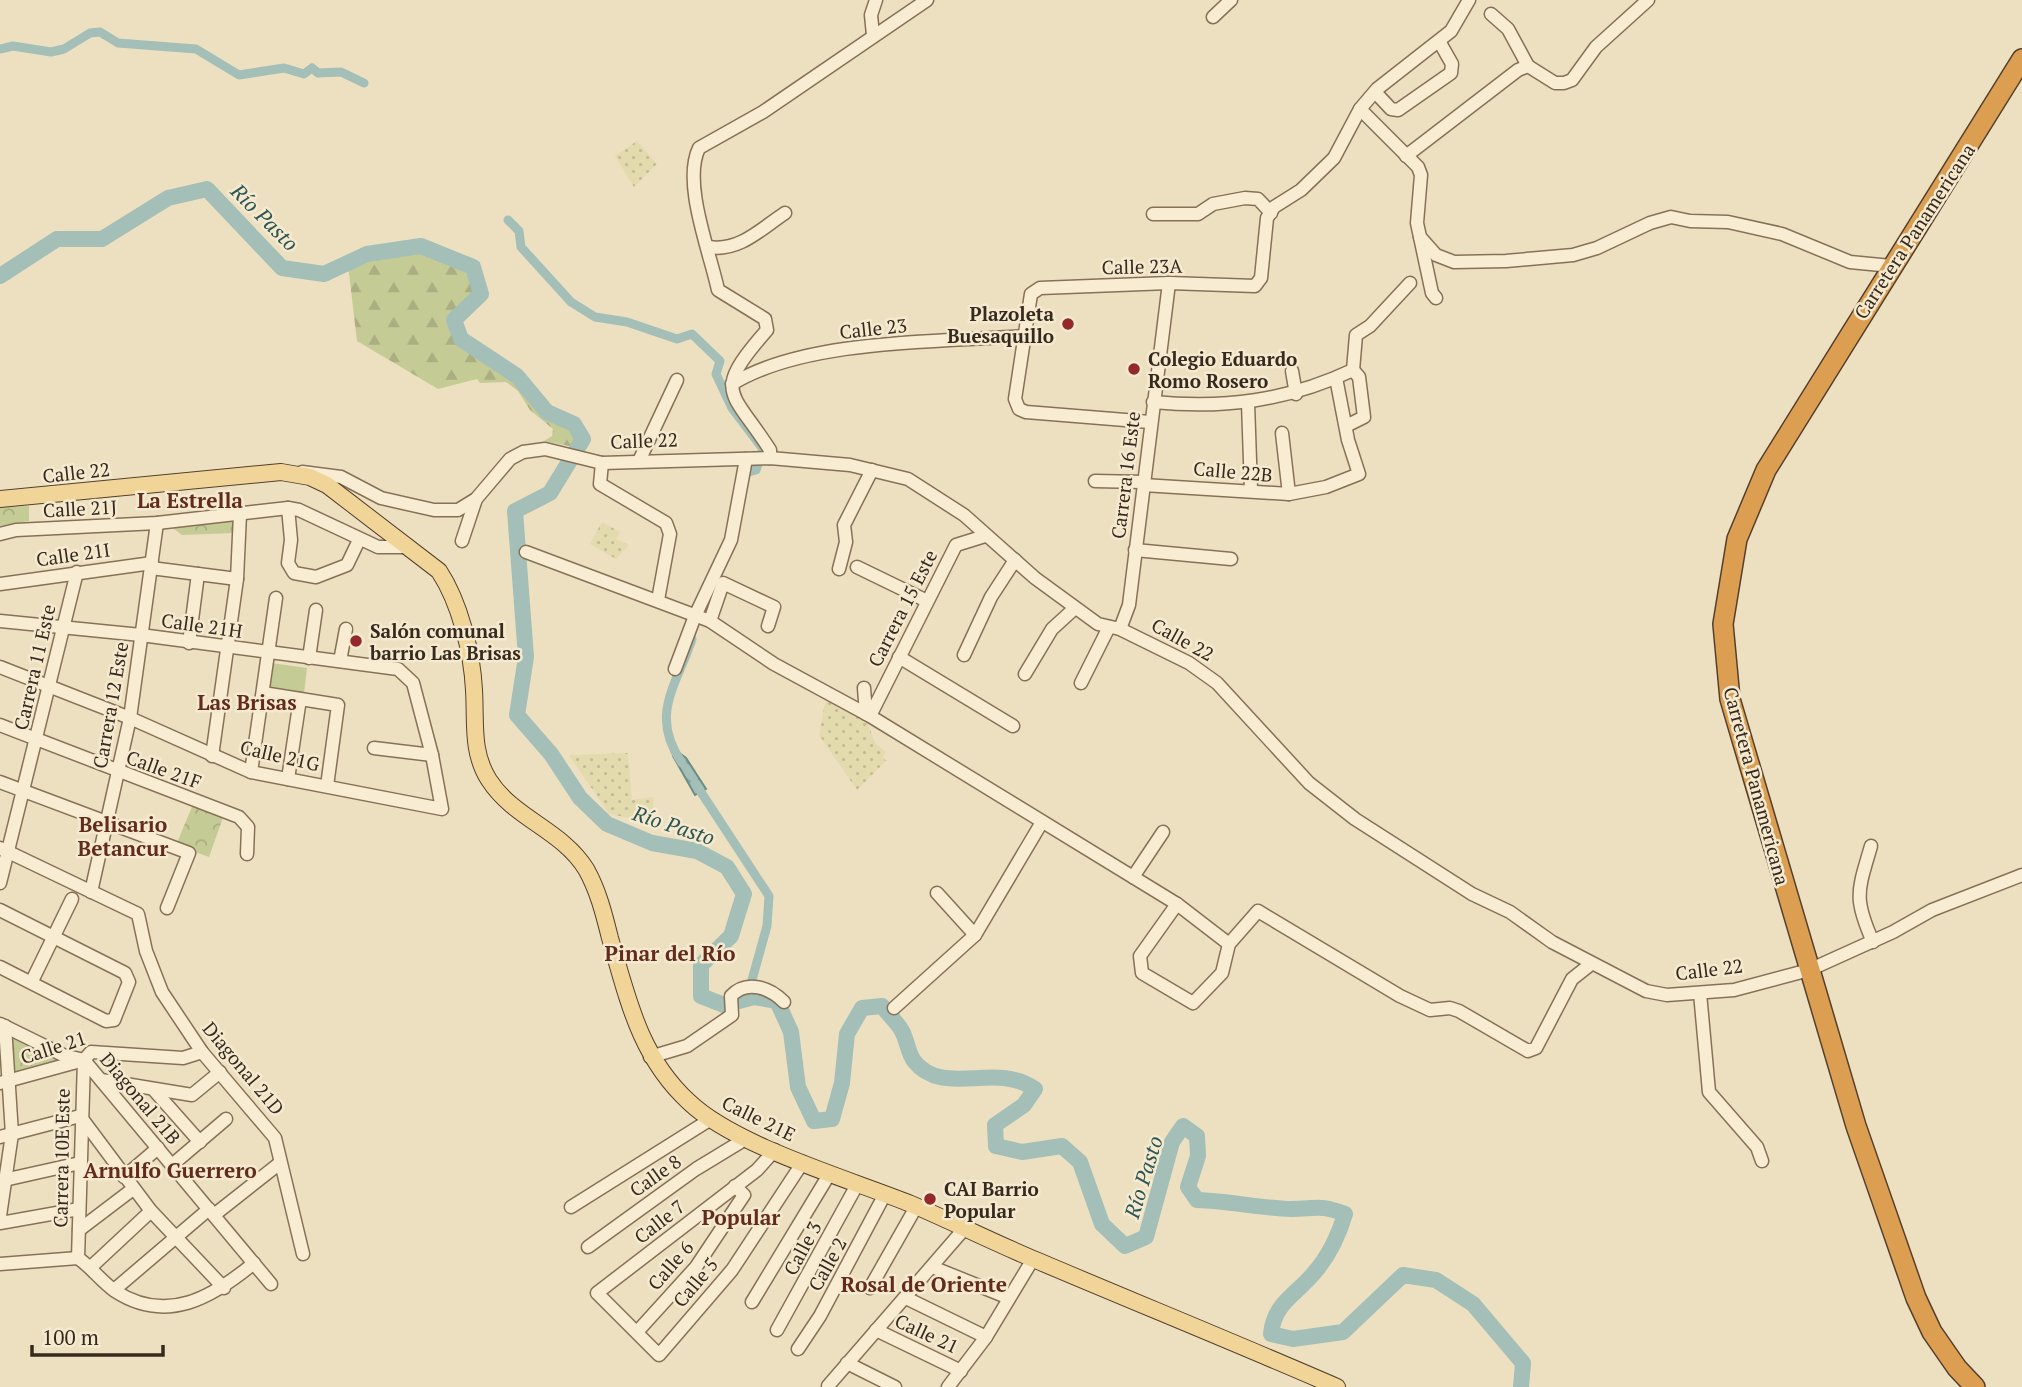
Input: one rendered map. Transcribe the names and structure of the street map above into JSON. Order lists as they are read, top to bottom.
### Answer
{
  "streets": {
    "highway": ["Carretera Panamericana"],
    "main road": ["Calle 22", "Calle 21E"],
    "street": [
      "Calle 23A",
      "Calle 23",
      "Calle 22B",
      "Carrera 16 Este",
      "Calle 21J",
      "Calle 21I",
      "Carrera 15 Este",
      "Calle 21H",
      "Carrera 11 Este",
      "Carrera 12 Este",
      "Calle 21G",
      "Calle 21F",
      "Calle 21",
      "Diagonal 21D",
      "Diagonal 21B",
      "Carrera 10E Este",
      "Calle 8",
      "Calle 7",
      "Calle 3",
      "Calle 2",
      "Calle 6",
      "Calle 5"
    ]
  },
  "crossings": [
    ["Carretera Panamericana", "Calle 22"],
    ["Calle 23A", "Calle 23"],
    ["Calle 23A", "Carrera 16 Este"],
    ["Calle 22", "Carrera 16 Este"],
    ["Calle 22", "Calle 21J"],
    ["Calle 22", "Carrera 15 Este"],
    ["Calle 22", "Calle 21E"],
    ["Calle 22B", "Carrera 16 Este"],
    ["Calle 21J", "Carrera 12 Este"],
    ["Calle 21I", "Carrera 11 Este"],
    ["Calle 21I", "Carrera 12 Este"],
    ["Calle 21H", "Carrera 11 Este"],
    ["Calle 21H", "Carrera 12 Este"],
    ["Calle 21H", "Calle 21G"],
    ["Carrera 11 Este", "Calle 21G"],
    ["Carrera 11 Este", "Calle 21F"],
    ["Carrera 12 Este", "Calle 21G"],
    ["Carrera 12 Este", "Calle 21F"],
    ["Carrera 12 Este", "Diagonal 21D"],
    ["Calle 21", "Diagonal 21D"],
    ["Calle 21", "Diagonal 21B"],
    ["Calle 21", "Carrera 10E Este"],
    ["Diagonal 21B", "Carrera 10E Este"],
    ["Calle 21E", "Calle 8"],
    ["Calle 21E", "Calle 7"],
    ["Calle 21E", "Calle 3"],
    ["Calle 21E", "Calle 2"],
    ["Calle 21E", "Calle 5"],
    ["Calle 7", "Calle 6"],
    ["Calle 7", "Calle 5"],
    ["Calle 6", "Calle 5"]
  ],
  "districts": [
    "La Estrella",
    "Las Brisas",
    "Belisario Betancur",
    "Pinar del Río",
    "Arnulfo Guerrero",
    "Popular",
    "Rosal de Oriente"
  ],
  "water": ["Río Pasto"],
  "places": [
    "Plazoleta Buesaquillo",
    "Colegio Eduardo Romo Rosero",
    "Salón comunal barrio Las Brisas",
    "CAI Barrio Popular"
  ],
  "scale_bar": "100 m"
}
